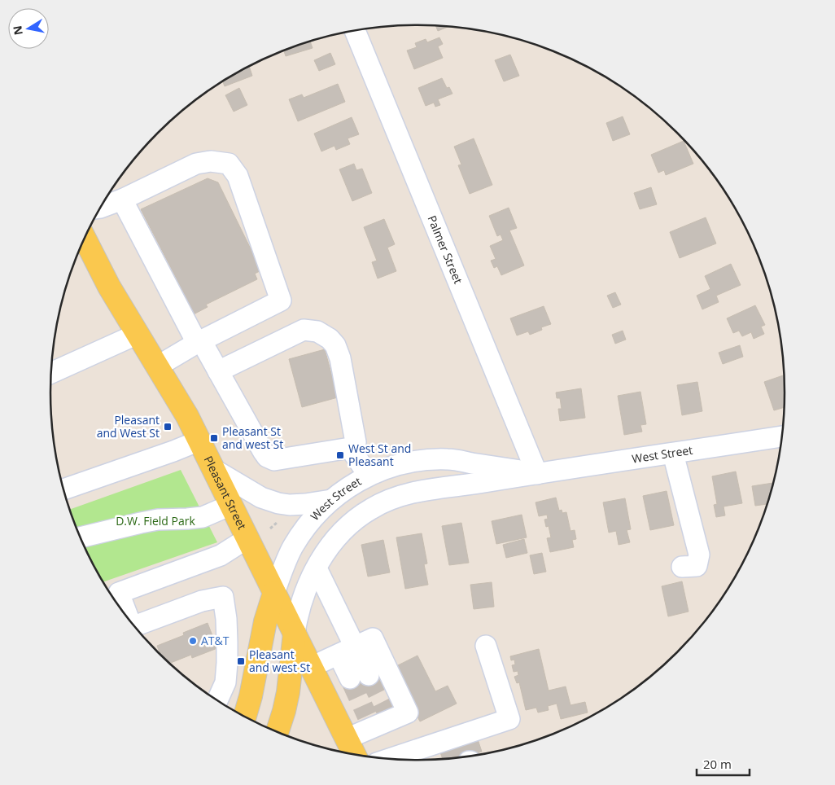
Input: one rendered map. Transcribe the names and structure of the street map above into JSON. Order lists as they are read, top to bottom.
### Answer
{
  "streets": {
    "main road": ["Pleasant Street"],
    "street": ["Palmer Street", "West Street"]
  },
  "crossings": [
    ["Palmer Street", "West Street"],
    ["West Street", "Pleasant Street"]
  ],
  "parks": ["D.W. Field Park"],
  "places": {
    "transit": [
      "Pleasant and West St",
      "Pleasant St and west St",
      "West St and Pleasant",
      "Pleasant and west St"
    ],
    "other": ["AT&T"]
  },
  "scale_bar": "20 m",
  "north": "left"
}
